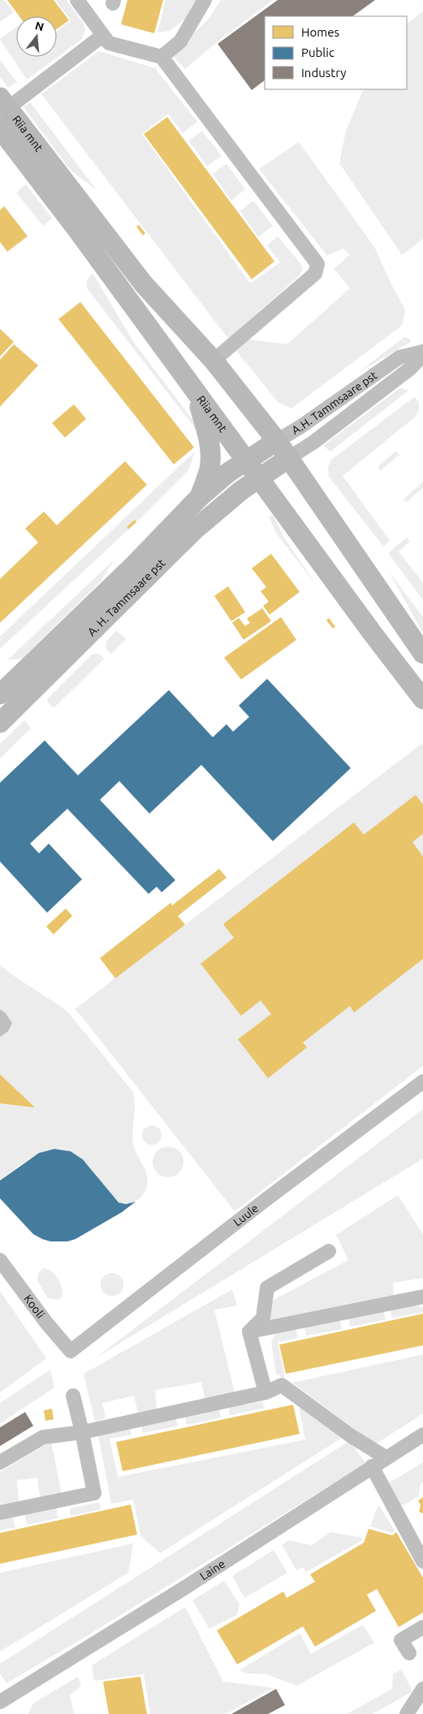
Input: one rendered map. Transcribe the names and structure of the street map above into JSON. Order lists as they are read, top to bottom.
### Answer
{
  "streets": {
    "main road": ["Riia mnt", "A.H. Tammsaare pst", "A. H. Tammsaare pst"],
    "street": ["Luule", "Kooli", "Laine"]
  },
  "crossings": [
    ["Riia mnt", "A.H. Tammsaare pst"],
    ["Riia mnt", "A. H. Tammsaare pst"],
    ["A.H. Tammsaare pst", "A. H. Tammsaare pst"],
    ["Luule", "Kooli"]
  ],
  "legend": ["Homes", "Public", "Industry"],
  "north": "top"
}
